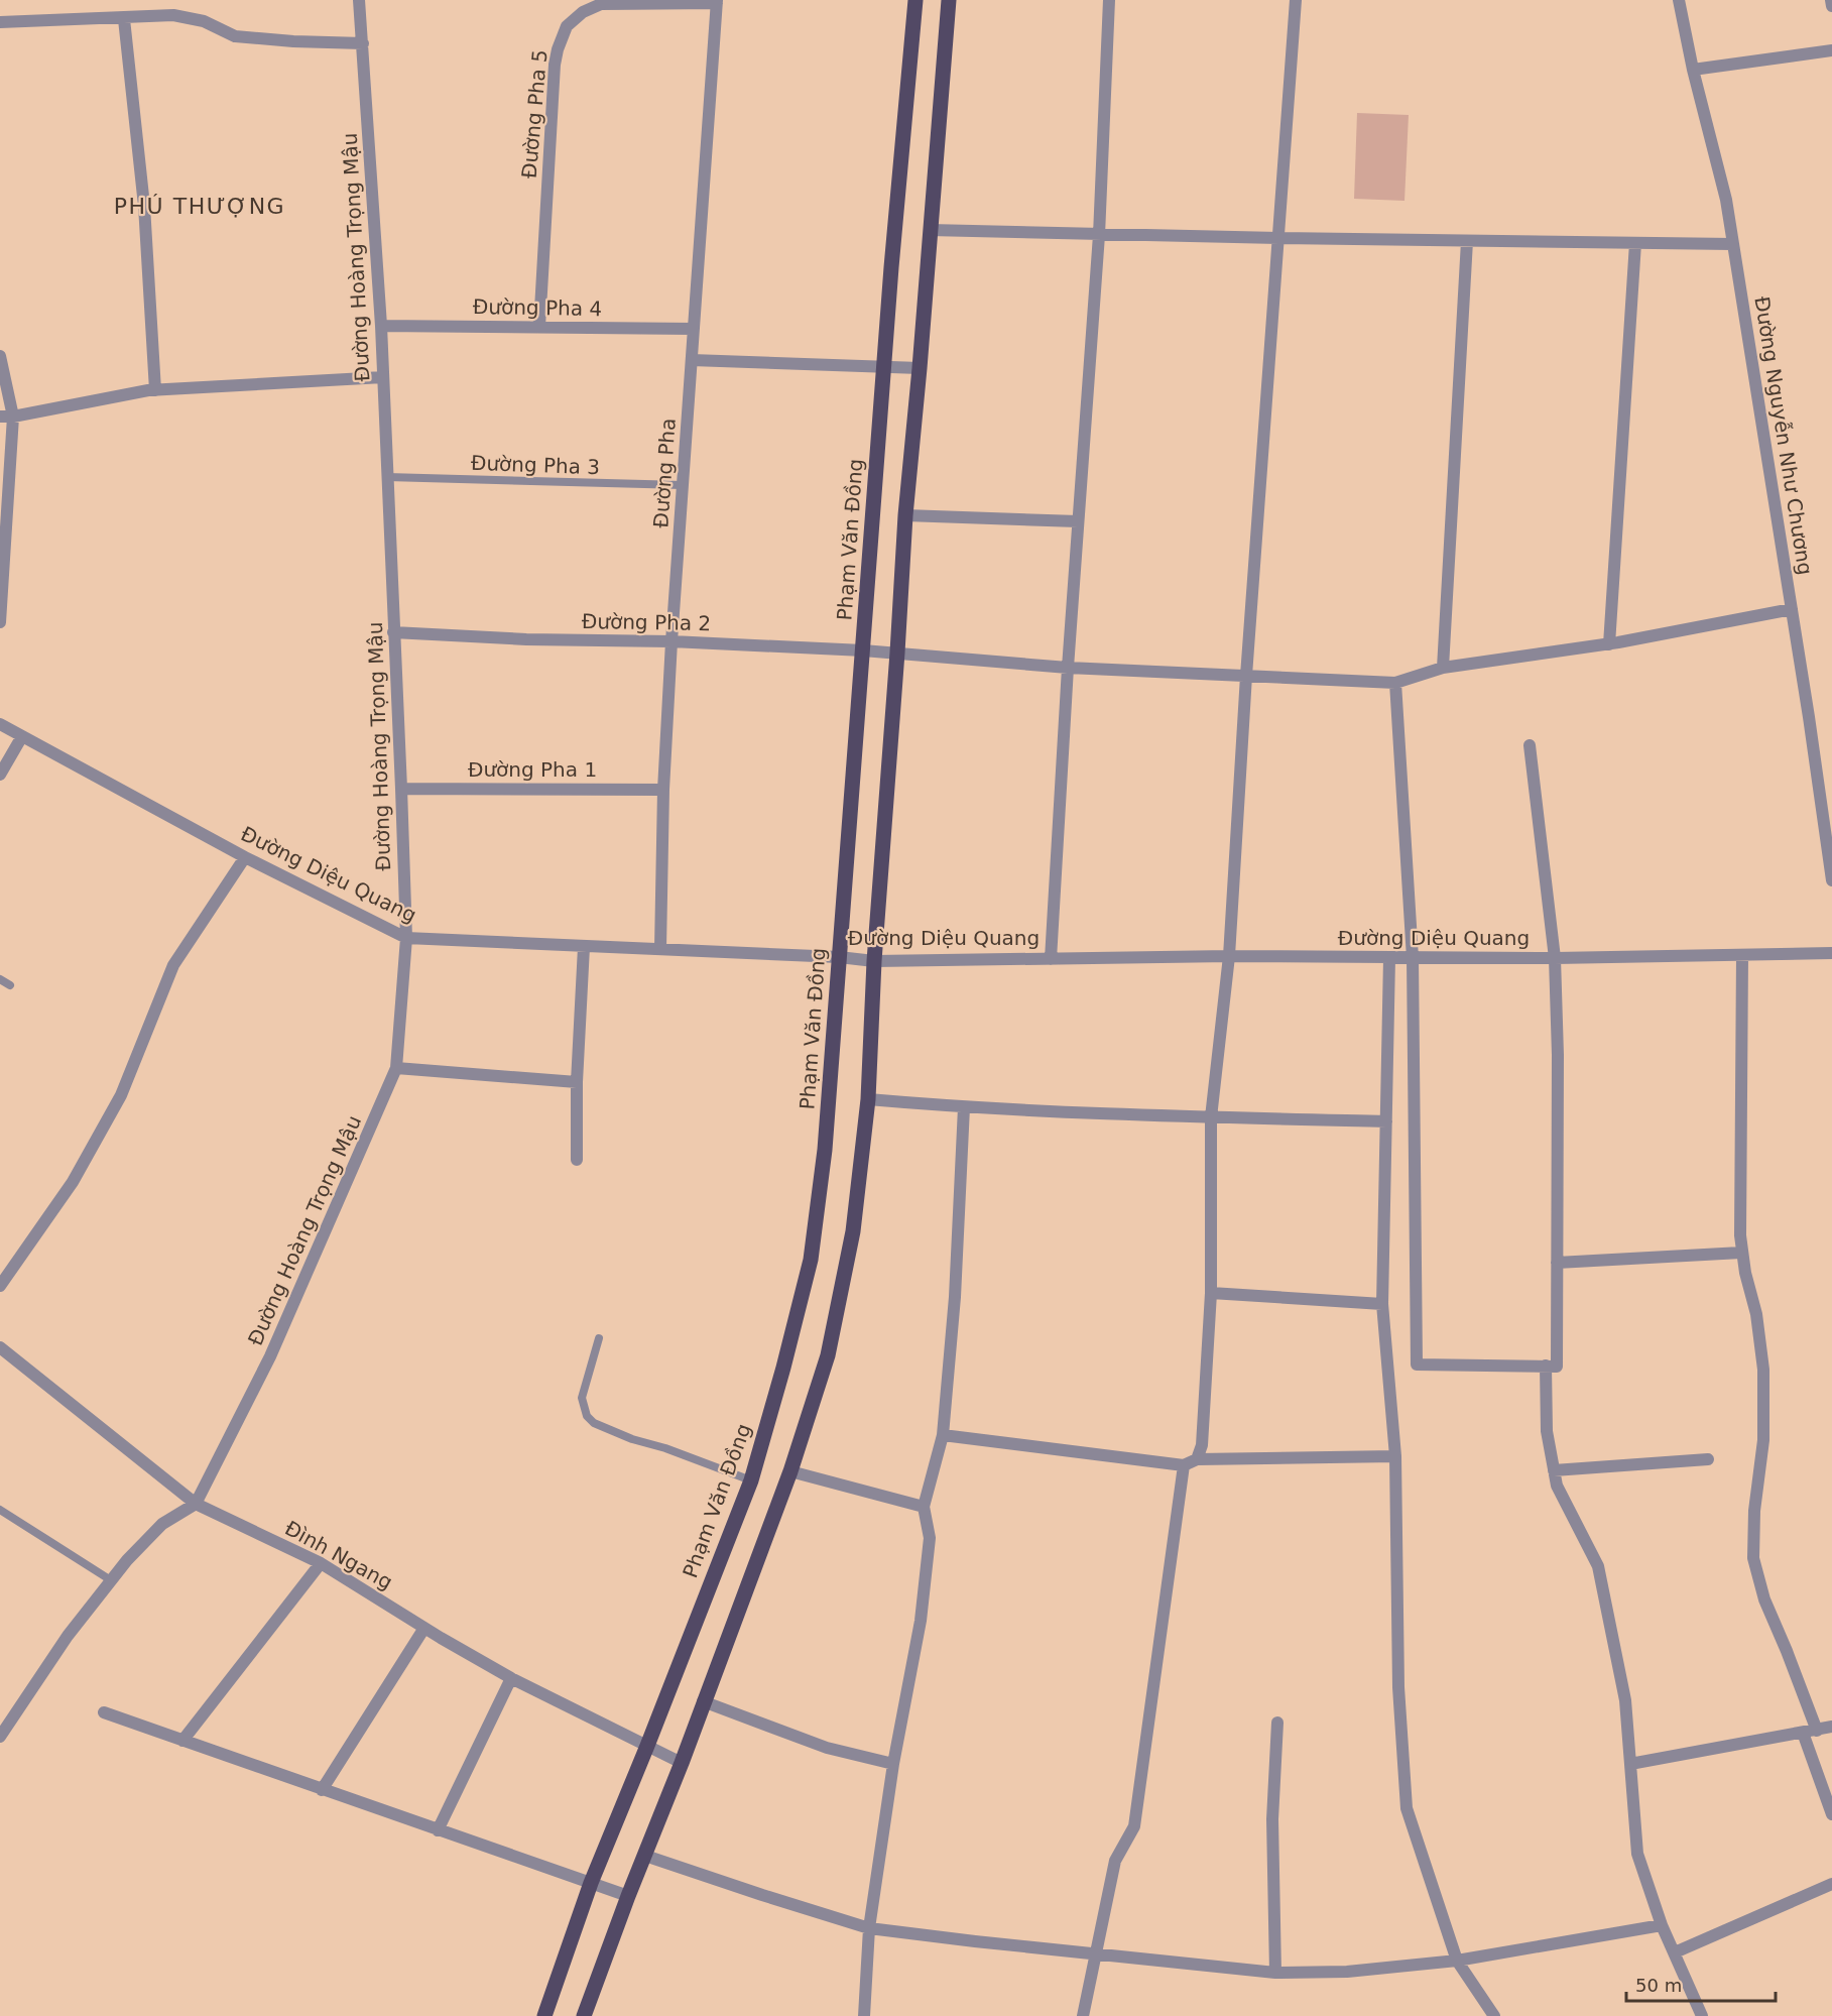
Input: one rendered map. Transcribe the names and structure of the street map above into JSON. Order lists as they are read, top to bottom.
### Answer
{
  "streets": {
    "main road": ["Phạm Văn Đồng"],
    "street": [
      "Đường Pha 5",
      "Đường Hoàng Trọng Mậu",
      "Đường Pha 4",
      "Đường Nguyễn Như Chương",
      "Đường Pha",
      "Đường Pha 2",
      "Đường Pha 1",
      "Đường Diệu Quang",
      "Đình Ngang"
    ],
    "lane": ["Đường Pha 3"]
  },
  "crossings": [
    ["Đường Pha 5", "Đường Pha 4"],
    ["Đường Pha 5", "Đường Pha"],
    ["Đường Hoàng Trọng Mậu", "Đường Pha 4"],
    ["Đường Hoàng Trọng Mậu", "Đường Pha 3"],
    ["Đường Hoàng Trọng Mậu", "Đường Pha 2"],
    ["Đường Hoàng Trọng Mậu", "Đường Pha 1"],
    ["Đường Hoàng Trọng Mậu", "Đường Diệu Quang"],
    ["Đường Hoàng Trọng Mậu", "Đình Ngang"],
    ["Đường Pha 4", "Đường Pha"],
    ["Đường Pha 3", "Đường Pha"],
    ["Đường Pha", "Đường Pha 2"],
    ["Đường Pha", "Đường Pha 1"],
    ["Đường Pha", "Đường Diệu Quang"],
    ["Phạm Văn Đồng", "Đường Pha 2"],
    ["Phạm Văn Đồng", "Đường Diệu Quang"],
    ["Phạm Văn Đồng", "Đình Ngang"]
  ],
  "districts": ["PHÚ THƯỢNG"],
  "scale_bar": "50 m"
}
